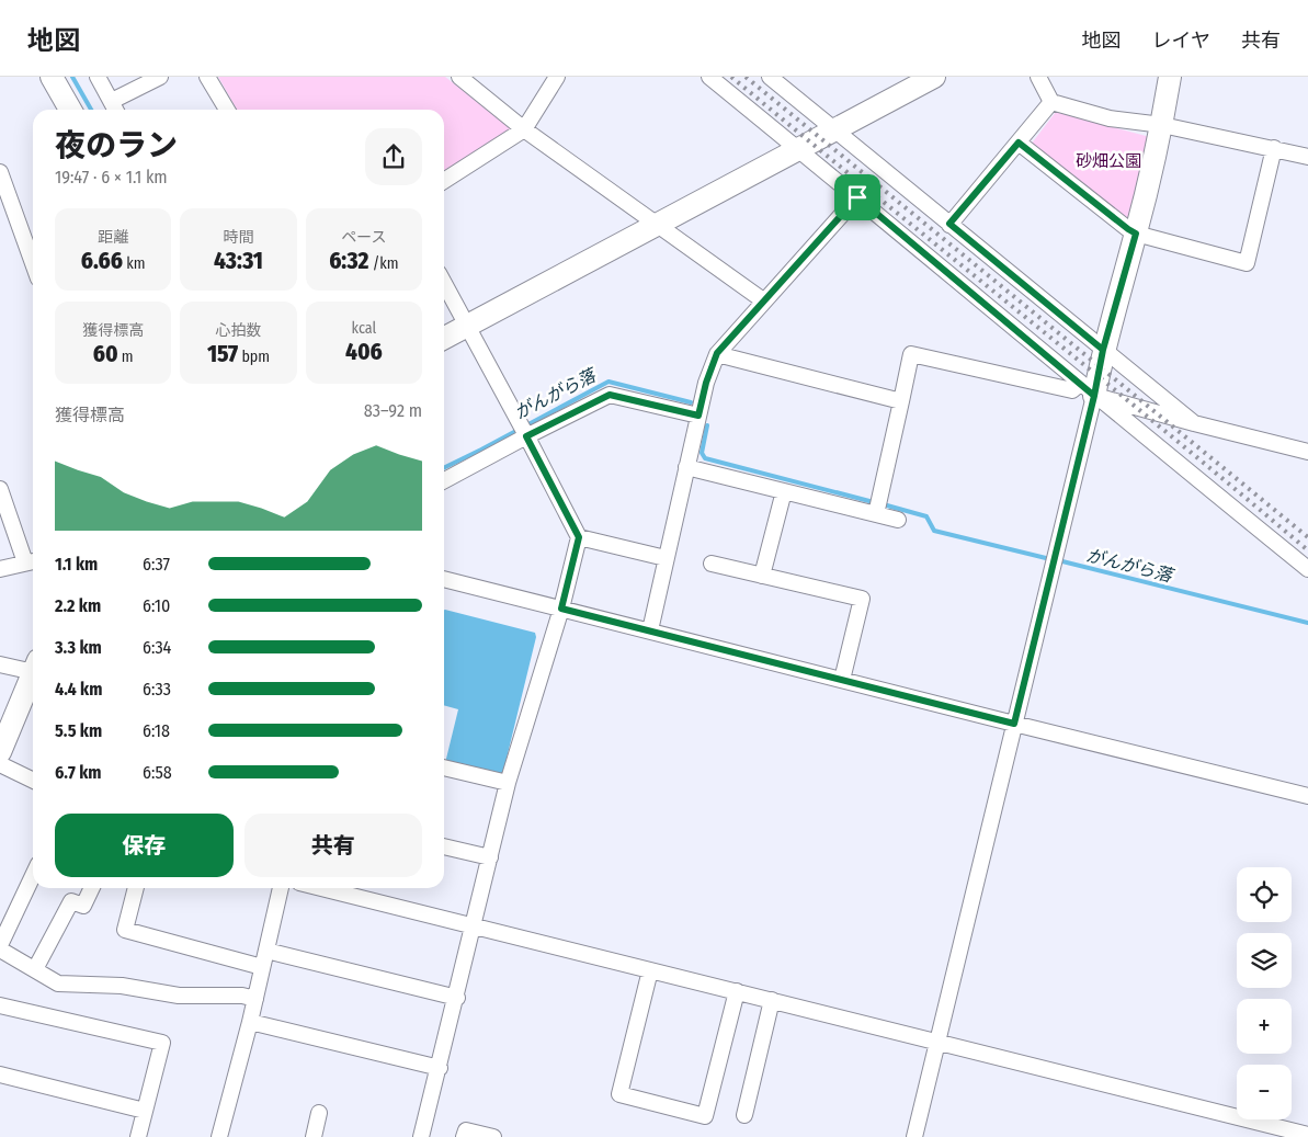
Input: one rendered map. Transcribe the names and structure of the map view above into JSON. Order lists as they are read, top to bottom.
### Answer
{
  "water": ["がんがら落"],
  "parks": ["砂畑公園"],
  "page": {
    "header": "地図",
    "nav": ["地図", "レイヤ", "共有"],
    "heading": ["夜のラン", "19:47 · 6 × 1.1 km"],
    "stats": [
      ["距離", "6.66 km"],
      ["時間", "43:31"],
      ["ペース", "6:32 /km"],
      ["獲得標高", "60 m"],
      ["心拍数", "157 bpm"],
      ["kcal", "406"]
    ],
    "chart": ["獲得標高", "83–92 m"],
    "list": [
      {
        "name": "1.1 km",
        "note": "6:37"
      },
      {
        "name": "2.2 km",
        "note": "6:10"
      },
      {
        "name": "3.3 km",
        "note": "6:34"
      },
      {
        "name": "4.4 km",
        "note": "6:33"
      },
      {
        "name": "5.5 km",
        "note": "6:18"
      },
      {
        "name": "6.7 km",
        "note": "6:58"
      }
    ],
    "buttons": ["保存", "共有"],
    "map_buttons": ["+", "−"]
  }
}
